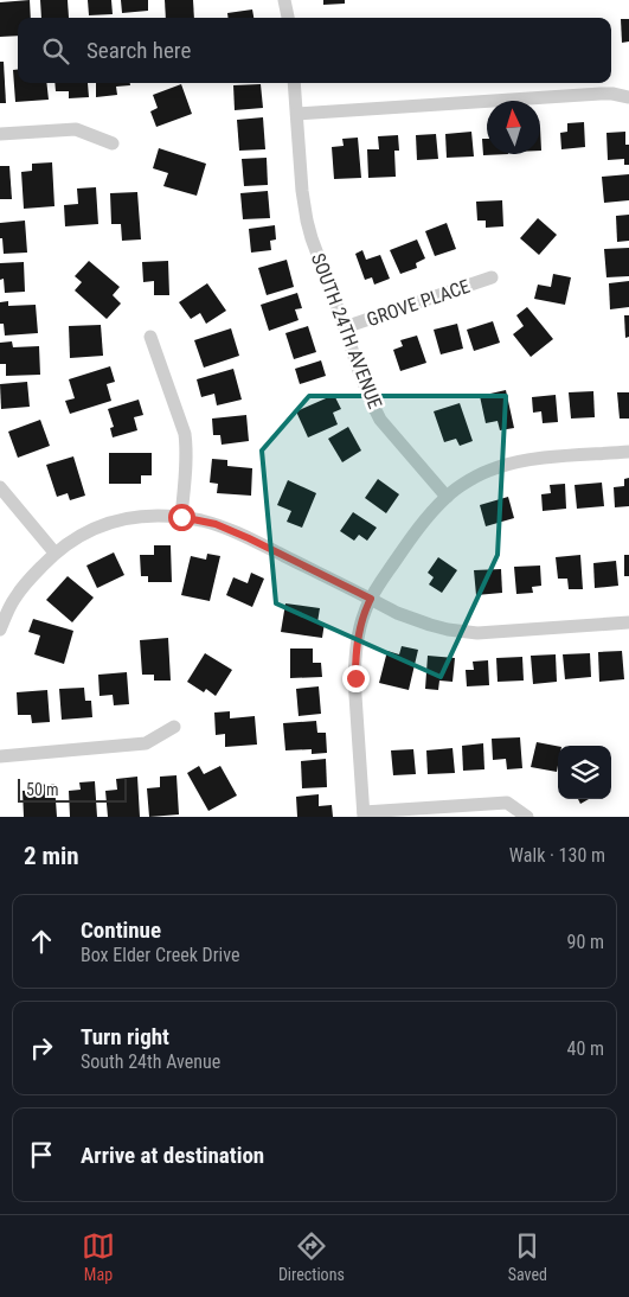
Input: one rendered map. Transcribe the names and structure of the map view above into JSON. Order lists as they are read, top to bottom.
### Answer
{
  "streets": {
    "street": ["GROVE PLACE", "SOUTH 24TH AVENUE"]
  },
  "crossings": [
    ["GROVE PLACE", "SOUTH 24TH AVENUE"]
  ],
  "scale_bar": "50 m",
  "north": "top",
  "page": {
    "search": "Search here",
    "scale": "50 m",
    "heading": ["2 min", "Walk · 130 m"],
    "list": [
      ["Continue", "Box Elder Creek Drive", "90 m"],
      ["Turn right", "South 24th Avenue", "40 m"],
      "Arrive at destination"
    ],
    "nav": ["Map", "Directions", "Saved"]
  }
}
